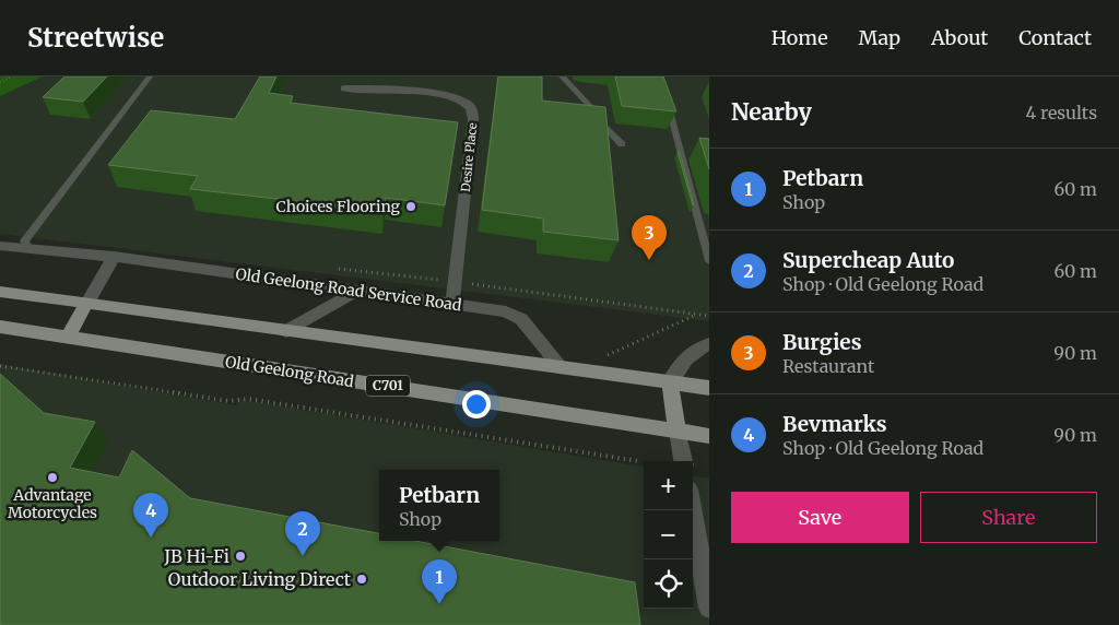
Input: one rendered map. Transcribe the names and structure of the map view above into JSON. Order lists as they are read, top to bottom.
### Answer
{
  "streets": {
    "main road": ["Old Geelong Road", "C701"],
    "street": ["Desire Place", "Old Geelong Road Service Road"]
  },
  "crossings": [
    ["Desire Place", "Old Geelong Road Service Road"]
  ],
  "places": [
    "Choices Flooring",
    "Advantage Motorcycles",
    "JB Hi-Fi",
    "Outdoor Living Direct"
  ],
  "page": {
    "header": "Streetwise",
    "nav": [
      "Home",
      "Map",
      "About",
      "Contact"
    ],
    "heading": ["Nearby", "4 results"],
    "list": [
      {
        "mark": "1",
        "name": "Petbarn",
        "note": "Shop",
        "value": "60 m"
      },
      {
        "mark": "2",
        "name": "Supercheap Auto",
        "note": "Shop · Old Geelong Road",
        "value": "60 m"
      },
      {
        "mark": "3",
        "name": "Burgies",
        "note": "Restaurant",
        "value": "90 m"
      },
      {
        "mark": "4",
        "name": "Bevmarks",
        "note": "Shop · Old Geelong Road",
        "value": "90 m"
      }
    ],
    "pins": [
      "3",
      "4",
      "2",
      "1"
    ],
    "map_buttons": ["+", "−"],
    "popup": ["Petbarn", "Shop"],
    "buttons": ["Save", "Share"]
  }
}
